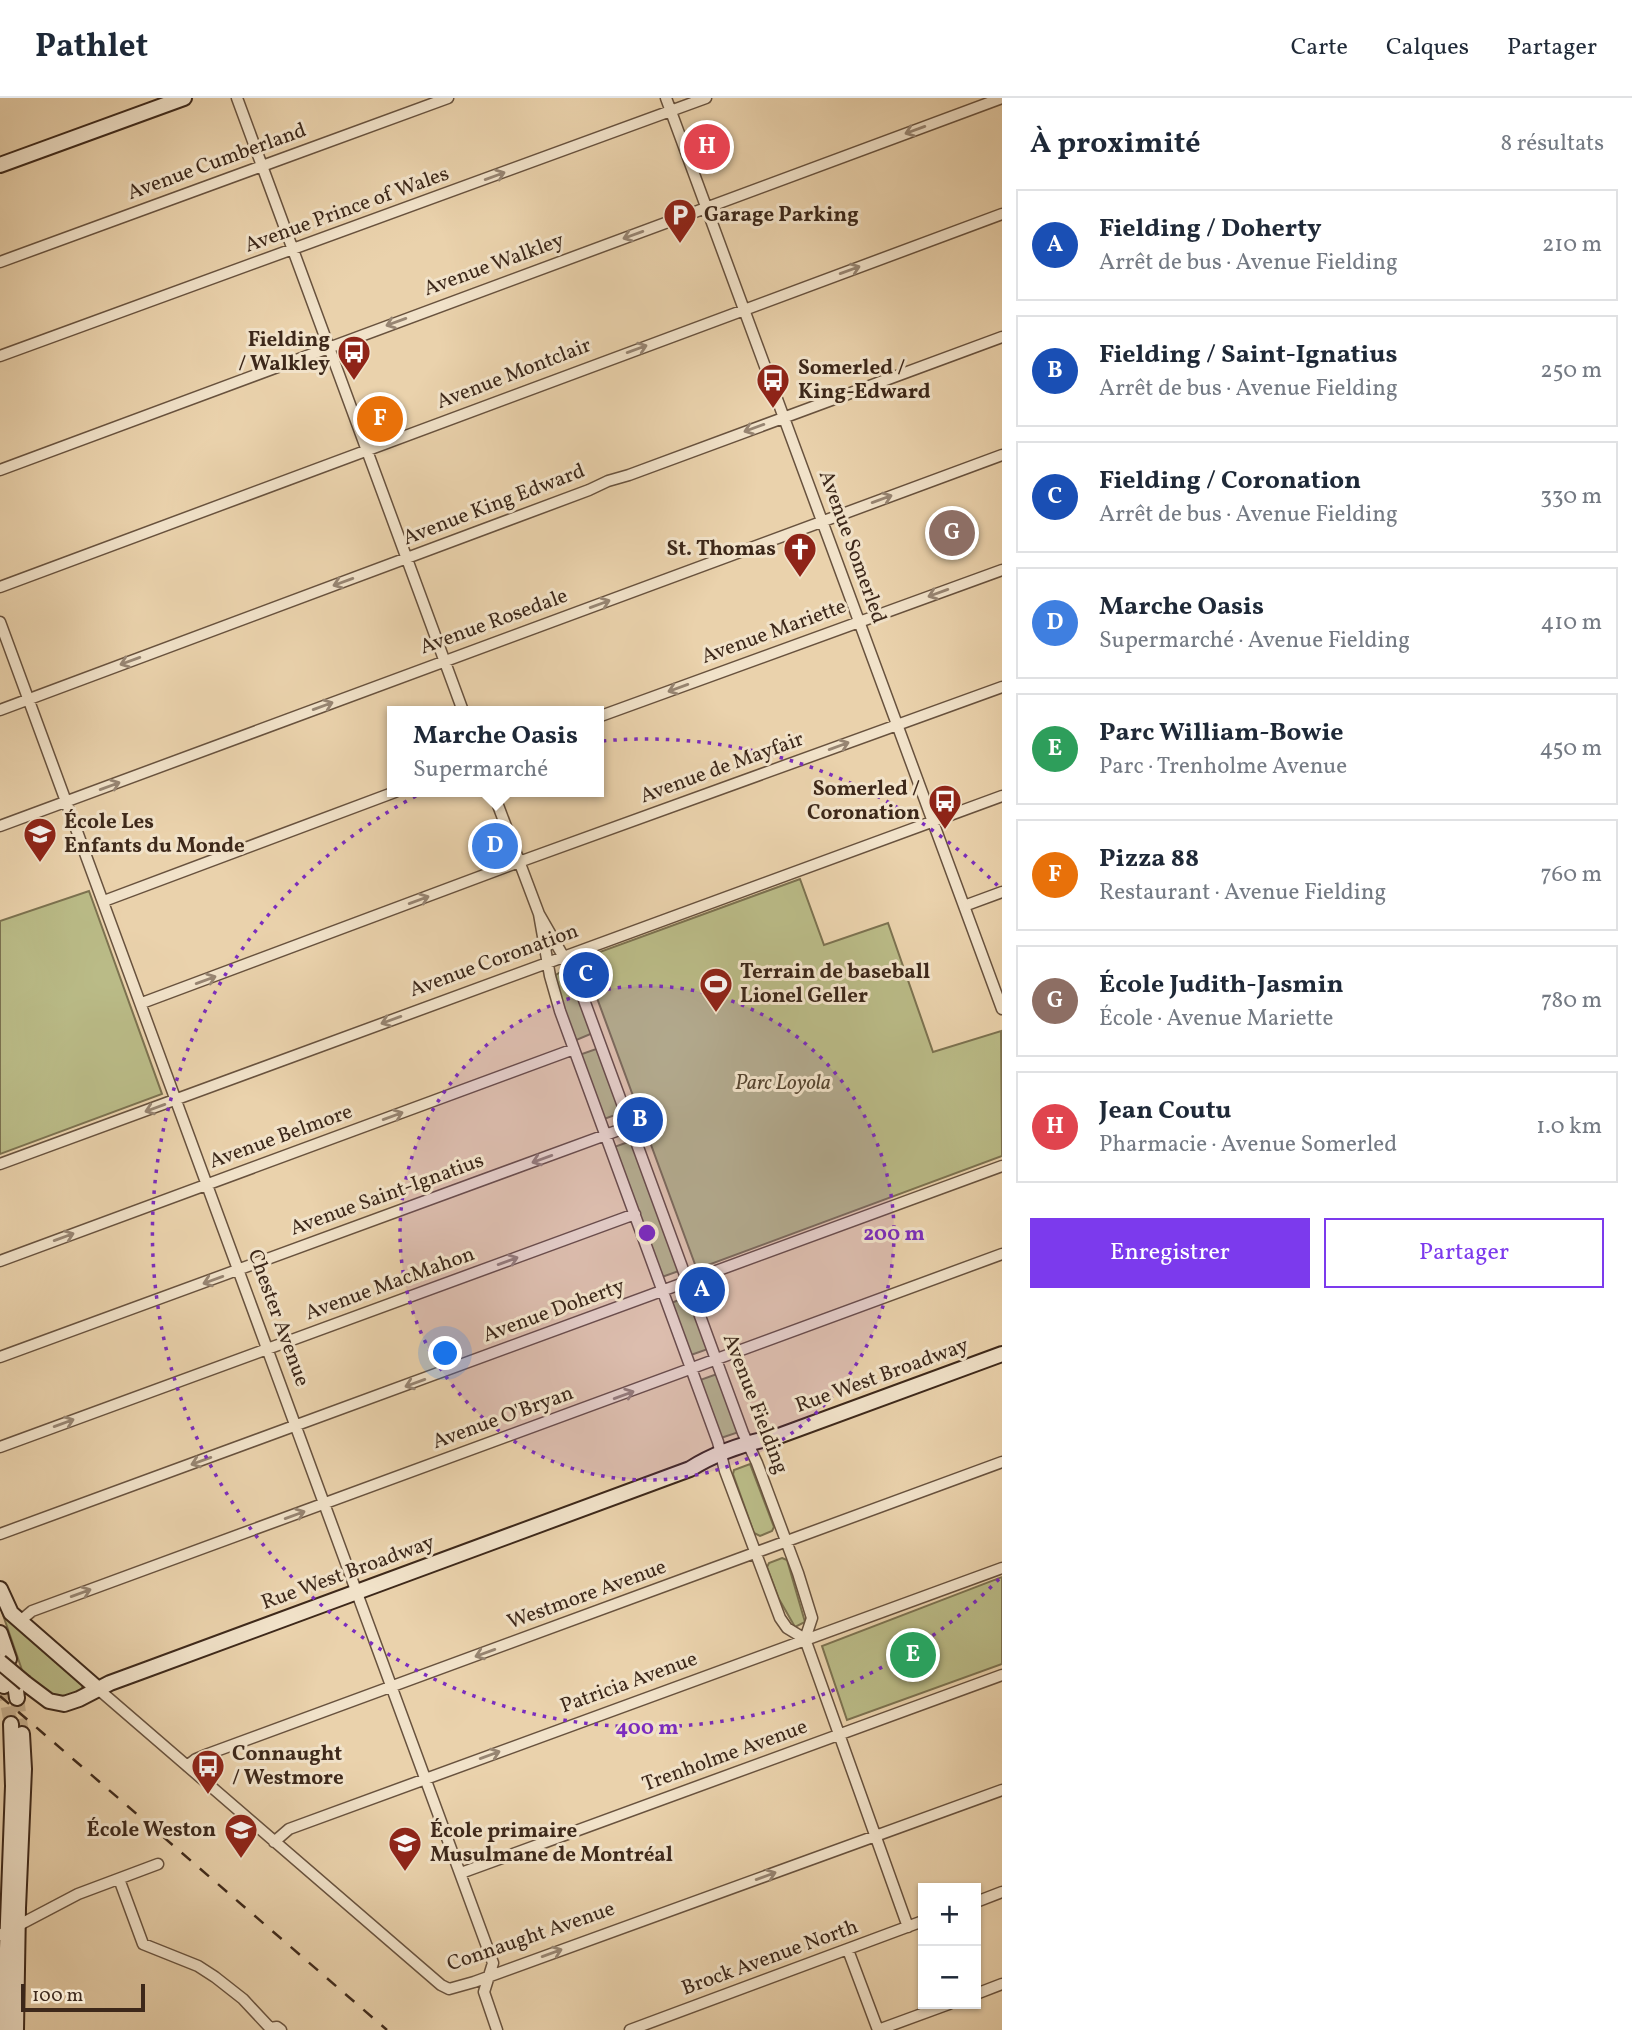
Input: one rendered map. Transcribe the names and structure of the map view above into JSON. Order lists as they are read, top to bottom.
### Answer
{
  "streets": {
    "street": [
      "Avenue Cumberland",
      "Avenue Prince of Wales",
      "Avenue Walkley",
      "Avenue Montclair",
      "Avenue King Edward",
      "Avenue Somerled",
      "Avenue Rosedale",
      "Avenue Mariette",
      "Avenue de Mayfair",
      "Avenue Coronation",
      "Avenue Belmore",
      "Avenue Saint-Ignatius",
      "Avenue MacMahon",
      "Avenue Doherty",
      "Chester Avenue",
      "Rue West Broadway",
      "Avenue Fielding",
      "Avenue O'Bryan",
      "Westmore Avenue",
      "Patricia Avenue",
      "Trenholme Avenue",
      "Connaught Avenue",
      "Brock Avenue North"
    ]
  },
  "crossings": [
    ["Avenue Prince of Wales", "Avenue Somerled"],
    ["Avenue Walkley", "Avenue Somerled"],
    ["Avenue Montclair", "Avenue Somerled"],
    ["Avenue King Edward", "Avenue Somerled"],
    ["Avenue King Edward", "Chester Avenue"],
    ["Avenue Somerled", "Avenue Rosedale"],
    ["Avenue Somerled", "Avenue Mariette"],
    ["Avenue Somerled", "Avenue de Mayfair"],
    ["Avenue Somerled", "Avenue Coronation"],
    ["Avenue Rosedale", "Chester Avenue"],
    ["Avenue de Mayfair", "Chester Avenue"],
    ["Avenue de Mayfair", "Avenue Fielding"],
    ["Avenue Coronation", "Chester Avenue"],
    ["Avenue Coronation", "Avenue Fielding"],
    ["Avenue Belmore", "Chester Avenue"],
    ["Avenue Belmore", "Avenue Fielding"],
    ["Avenue Saint-Ignatius", "Chester Avenue"],
    ["Avenue Saint-Ignatius", "Avenue Fielding"],
    ["Avenue MacMahon", "Chester Avenue"],
    ["Avenue MacMahon", "Avenue Fielding"],
    ["Avenue Doherty", "Chester Avenue"],
    ["Avenue Doherty", "Avenue Fielding"],
    ["Chester Avenue", "Rue West Broadway"],
    ["Chester Avenue", "Avenue O'Bryan"],
    ["Chester Avenue", "Westmore Avenue"],
    ["Chester Avenue", "Patricia Avenue"],
    ["Chester Avenue", "Trenholme Avenue"],
    ["Chester Avenue", "Connaught Avenue"],
    ["Rue West Broadway", "Avenue Fielding"],
    ["Rue West Broadway", "Connaught Avenue"],
    ["Avenue Fielding", "Avenue O'Bryan"],
    ["Avenue Fielding", "Westmore Avenue"],
    ["Avenue Fielding", "Patricia Avenue"],
    ["Avenue Fielding", "Trenholme Avenue"],
    ["Avenue Fielding", "Connaught Avenue"],
    ["Avenue Fielding", "Brock Avenue North"],
    ["Avenue O'Bryan", "Connaught Avenue"],
    ["Westmore Avenue", "Connaught Avenue"],
    ["Patricia Avenue", "Connaught Avenue"]
  ],
  "one_way": [
    "Avenue Prince of Wales",
    "Avenue Walkley",
    "Avenue Montclair",
    "Avenue King Edward",
    "Avenue Rosedale",
    "Avenue Mariette",
    "Avenue de Mayfair",
    "Avenue Coronation",
    "Avenue Belmore",
    "Avenue Saint-Ignatius",
    "Avenue MacMahon",
    "Avenue Doherty",
    "Avenue O'Bryan",
    "Westmore Avenue",
    "Patricia Avenue"
  ],
  "parks": ["Parc Loyola"],
  "places": {
    "parking": ["Garage Parking"],
    "bus stop": [
      "Fielding / Walkley",
      "Somerled / King-Edward",
      "Somerled / Coronation",
      "Connaught / Westmore"
    ],
    "church": ["St. Thomas"],
    "school or university": ["École Les Enfants du Monde", "École Weston", "École primaire Musulmane de Montréal"],
    "sports": ["Terrain de baseball Lionel Geller"]
  },
  "scale_bar": "100 m",
  "page": {
    "header": "Pathlet",
    "nav": ["Carte", "Calques", "Partager"],
    "heading": ["À proximité", "8 résultats"],
    "pins": [
      "H",
      "F",
      "G",
      "D",
      "C",
      "B",
      "A",
      "E"
    ],
    "list": [
      {
        "mark": "A",
        "name": "Fielding / Doherty",
        "note": "Arrêt de bus · Avenue Fielding",
        "value": "210 m"
      },
      {
        "mark": "B",
        "name": "Fielding / Saint-Ignatius",
        "note": "Arrêt de bus · Avenue Fielding",
        "value": "250 m"
      },
      {
        "mark": "C",
        "name": "Fielding / Coronation",
        "note": "Arrêt de bus · Avenue Fielding",
        "value": "330 m"
      },
      {
        "mark": "D",
        "name": "Marche Oasis",
        "note": "Supermarché · Avenue Fielding",
        "value": "410 m"
      },
      {
        "mark": "E",
        "name": "Parc William-Bowie",
        "note": "Parc · Trenholme Avenue",
        "value": "450 m"
      },
      {
        "mark": "F",
        "name": "Pizza 88",
        "note": "Restaurant · Avenue Fielding",
        "value": "760 m"
      },
      {
        "mark": "G",
        "name": "École Judith-Jasmin",
        "note": "École · Avenue Mariette",
        "value": "780 m"
      },
      {
        "mark": "H",
        "name": "Jean Coutu",
        "note": "Pharmacie · Avenue Somerled",
        "value": "1.0 km"
      }
    ],
    "popup": ["Marche Oasis", "Supermarché"],
    "buttons": ["Enregistrer", "Partager"],
    "map_buttons": ["+", "−"],
    "scale": "100 m"
  },
  "rings": ["200 m", "400 m"]
}
